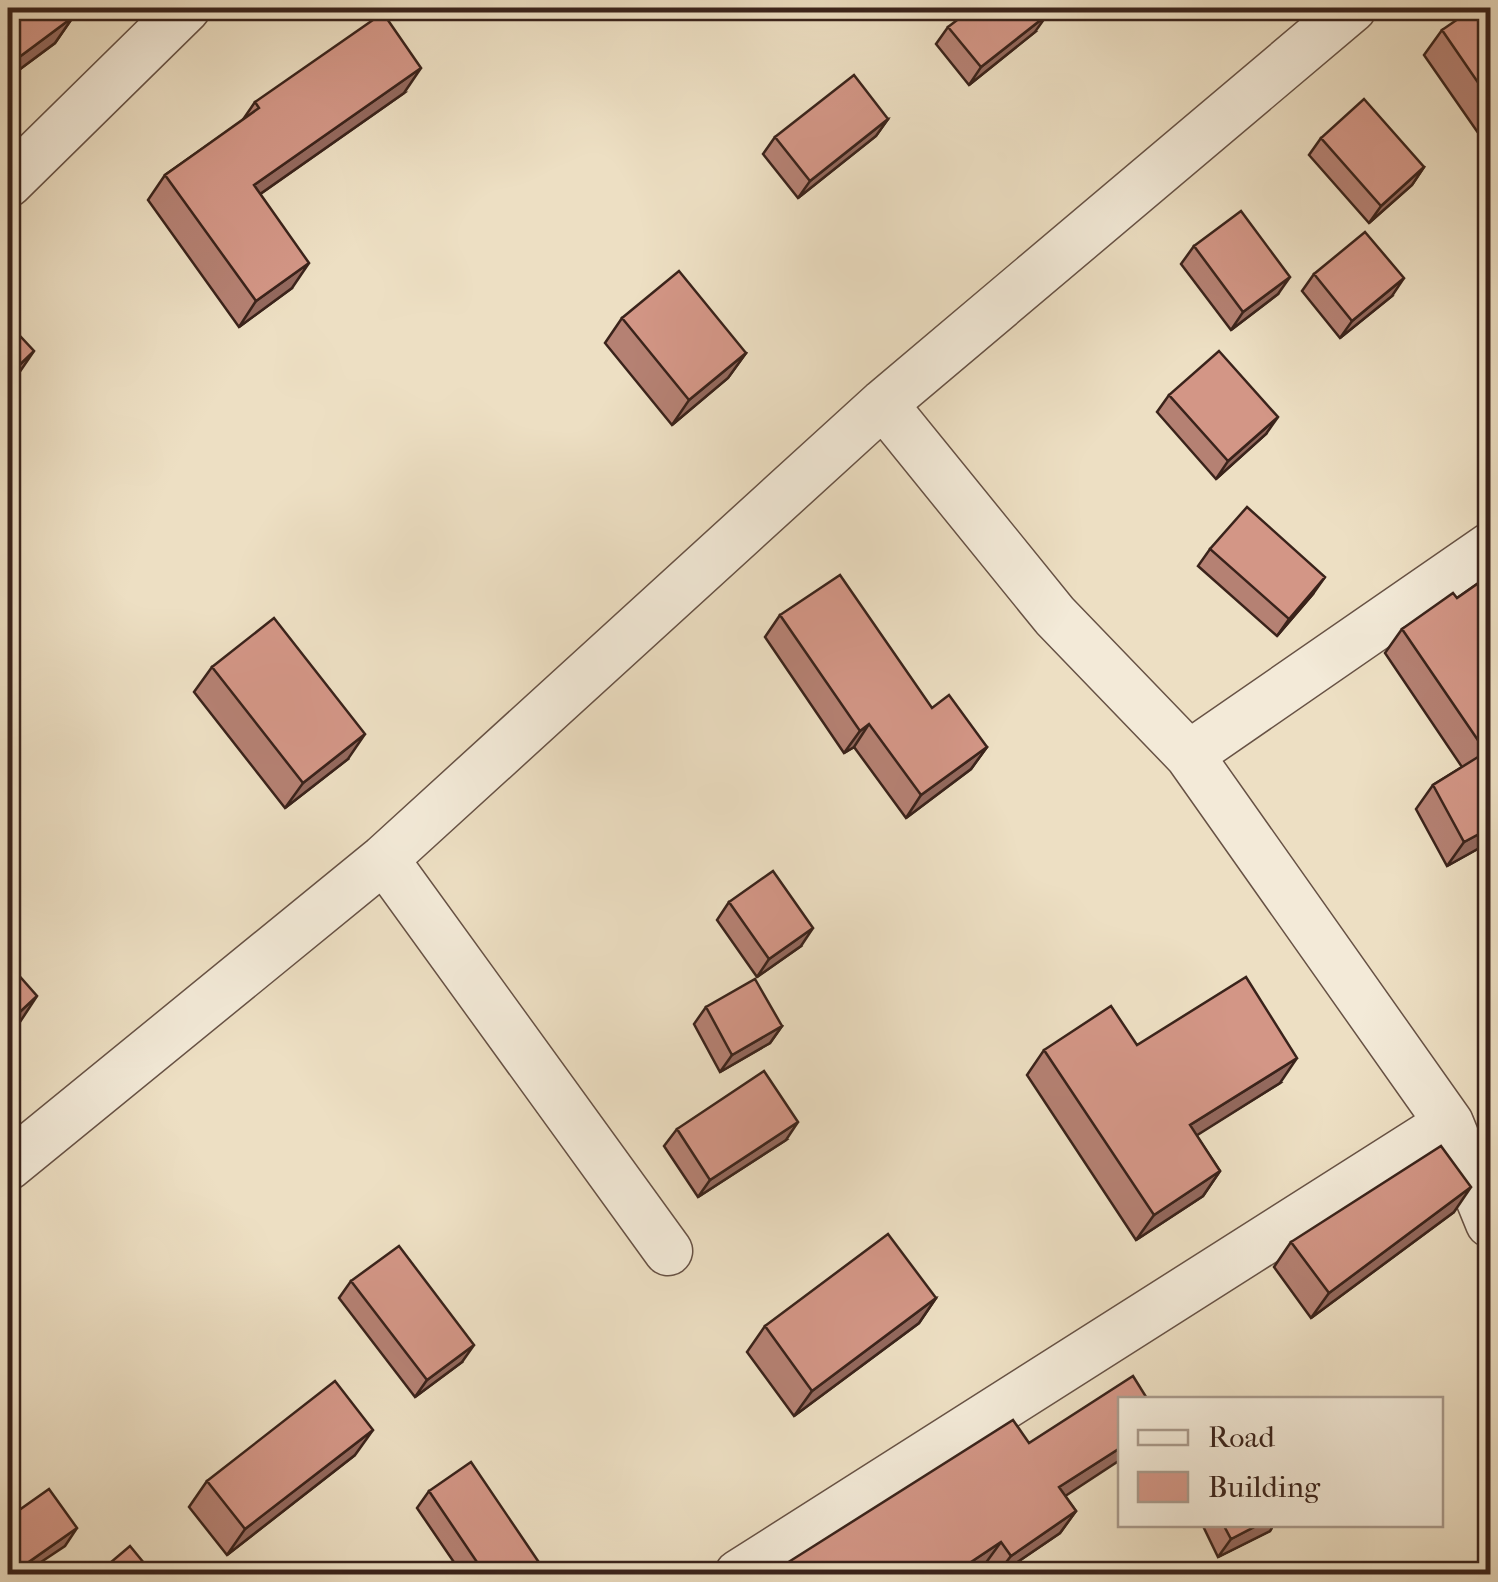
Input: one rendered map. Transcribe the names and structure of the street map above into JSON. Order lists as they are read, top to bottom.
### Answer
{
  "legend": ["Road", "Building"]
}
